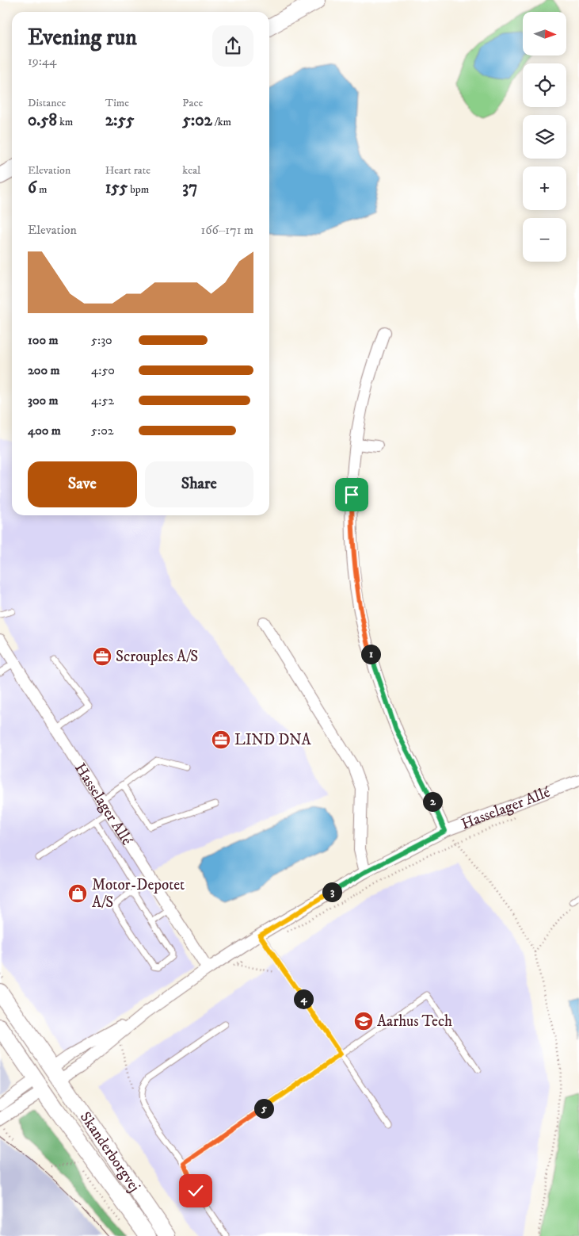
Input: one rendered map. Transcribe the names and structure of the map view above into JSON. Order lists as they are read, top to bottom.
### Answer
{
  "streets": {
    "main road": ["Hasselager Allé", "Skanderborgvej"]
  },
  "crossings": [
    ["Hasselager Allé", "Skanderborgvej"]
  ],
  "places": {
    "office": ["Scrouples A/S", "LIND DNA"],
    "shop": ["Motor-Depotet A/S"],
    "school or university": ["Aarhus Tech"]
  },
  "north": "right",
  "page": {
    "map_buttons": ["+", "−"],
    "heading": ["Evening run", "19:44"],
    "stats": [
      ["Distance", "0.58 km"],
      ["Time", "2:55"],
      ["Pace", "5:02 /km"],
      ["Elevation", "6 m"],
      ["Heart rate", "155 bpm"],
      ["kcal", "37"]
    ],
    "chart": ["Elevation", "166–171 m"],
    "list": [
      {
        "name": "100 m",
        "note": "5:30"
      },
      {
        "name": "200 m",
        "note": "4:50"
      },
      {
        "name": "300 m",
        "note": "4:52"
      },
      {
        "name": "400 m",
        "note": "5:02"
      }
    ],
    "buttons": ["Save", "Share"],
    "pins": [
      "1",
      "2",
      "3",
      "4",
      "5"
    ]
  }
}
